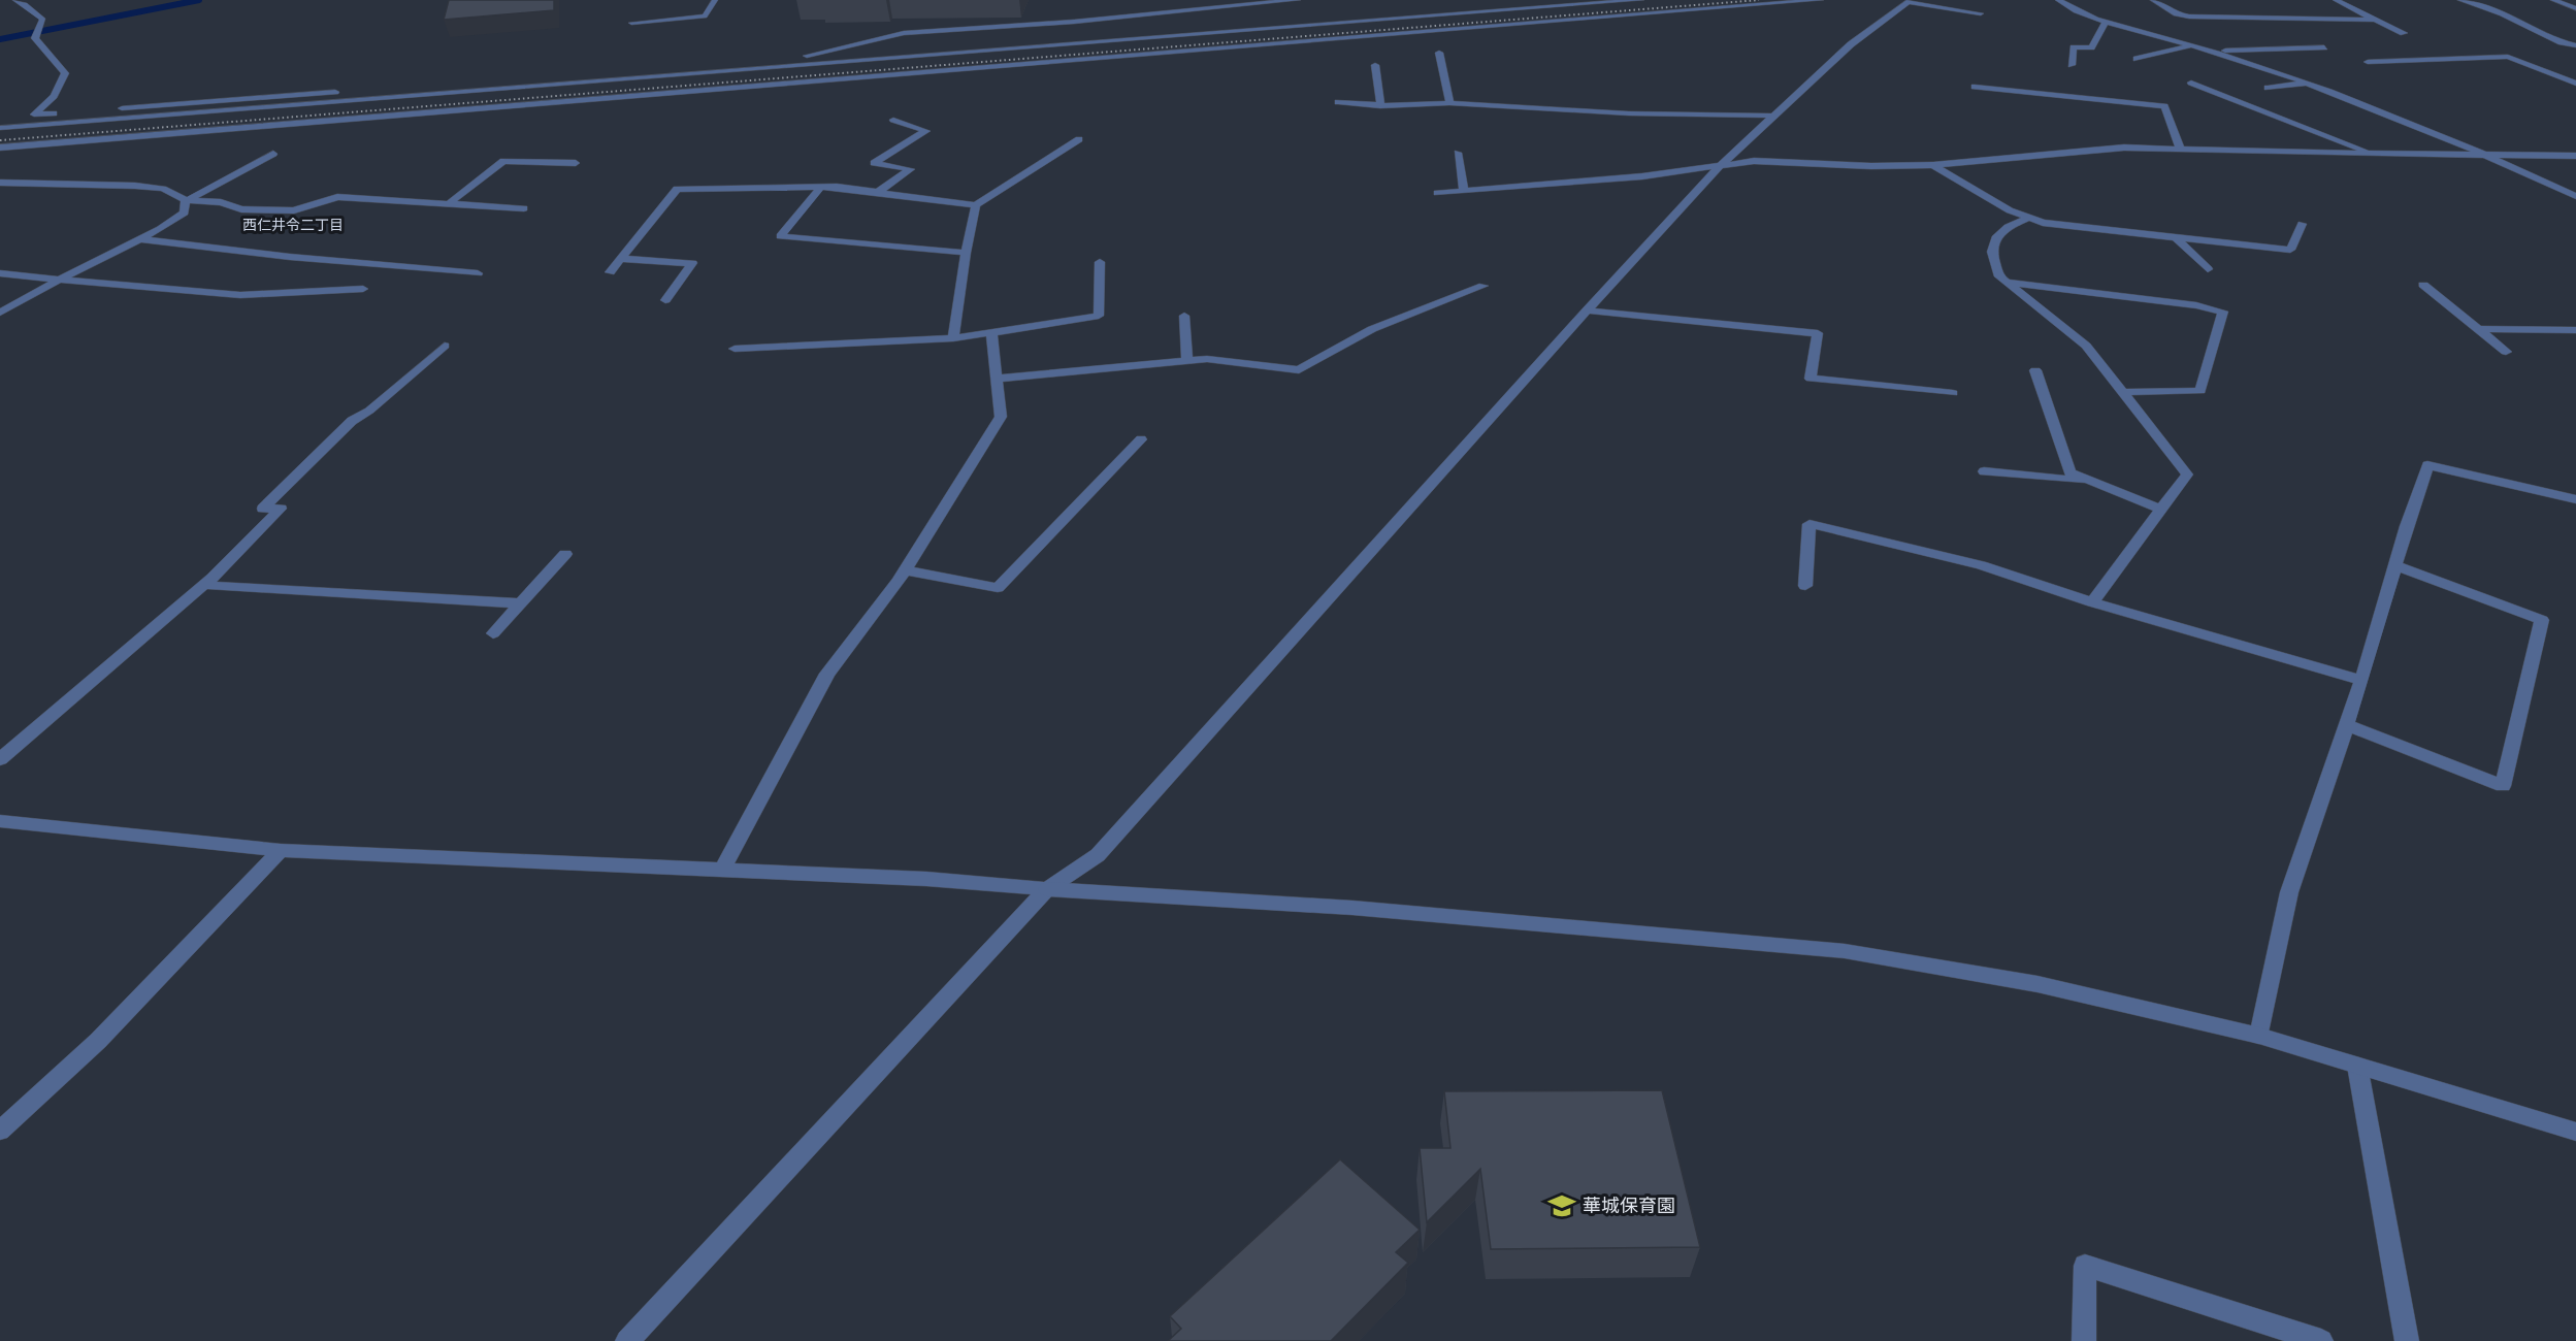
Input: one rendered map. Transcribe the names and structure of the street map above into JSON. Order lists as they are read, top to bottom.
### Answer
{
  "districts": ["西仁井令二丁目"],
  "places": {
    "school or university": ["華城保育園"]
  }
}
